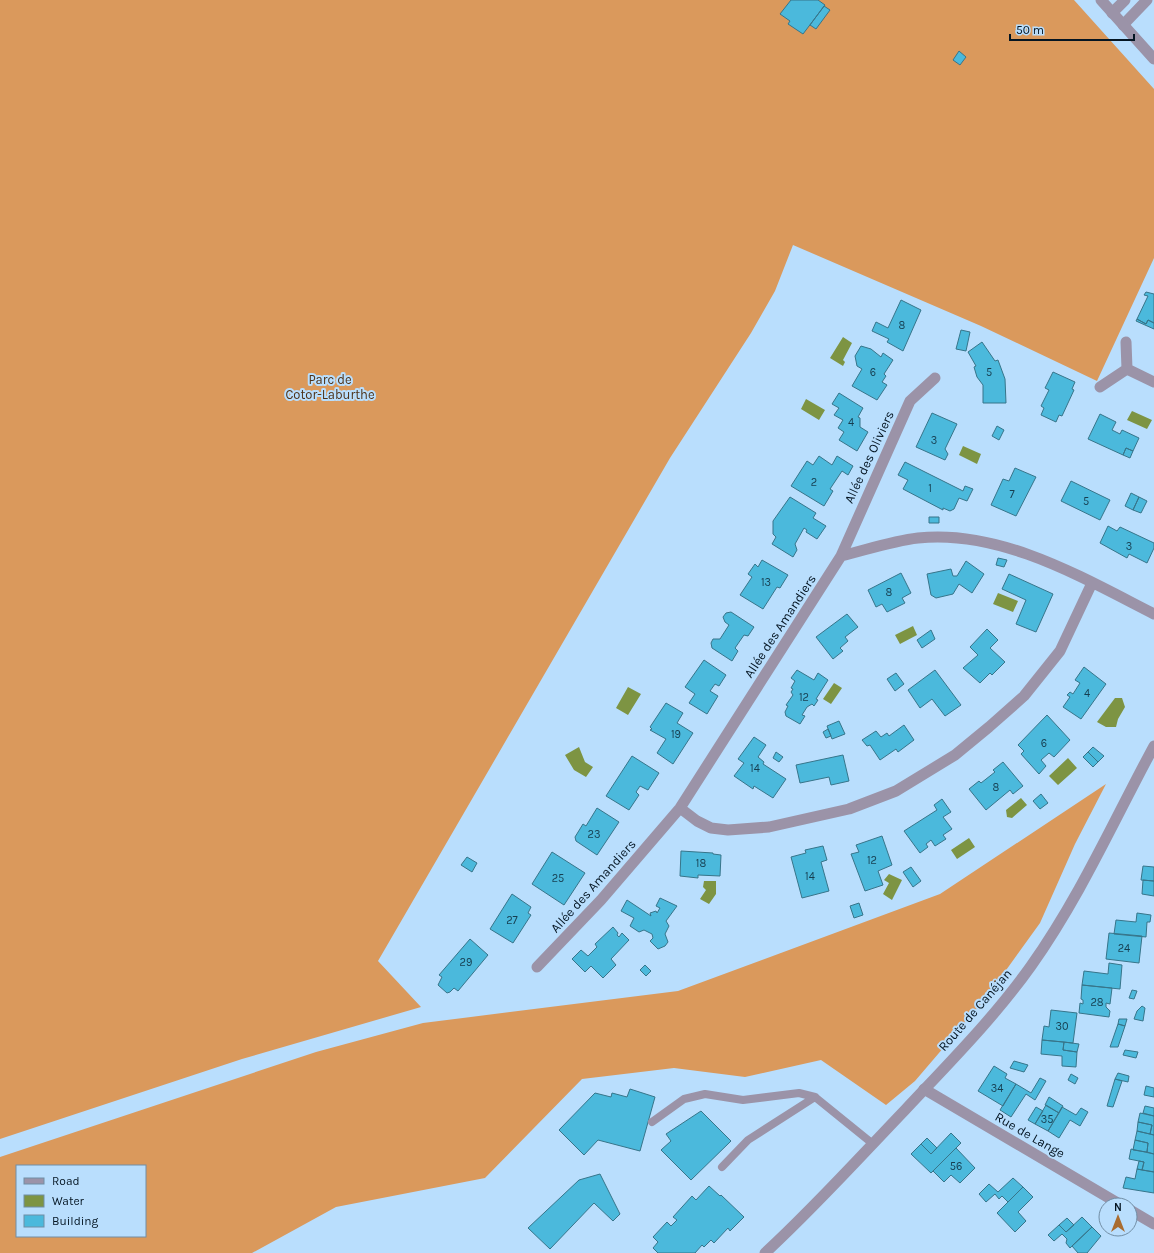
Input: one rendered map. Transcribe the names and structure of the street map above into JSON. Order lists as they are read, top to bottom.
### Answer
{
  "streets": {
    "street": [
      "Allée des Oliviers",
      "Allée des Amandiers",
      "Route de Canéjan",
      "Rue de Lange"
    ]
  },
  "crossings": [
    ["Allée des Oliviers", "Allée des Amandiers"],
    ["Route de Canéjan", "Rue de Lange"]
  ],
  "parks": ["Parc de Cotor-Laburthe"],
  "house_numbers": [
    "8",
    "6",
    "5",
    "4",
    "3",
    "2",
    "1",
    "7",
    "5",
    "3",
    "13",
    "8",
    "4",
    "12",
    "19",
    "6",
    "14",
    "8",
    "23",
    "12",
    "18",
    "14",
    "25",
    "27",
    "24",
    "29",
    "28",
    "30",
    "34",
    "35",
    "56"
  ],
  "legend": ["Road", "Water", "Building"],
  "scale_bar": "50 m",
  "north": "top"
}
